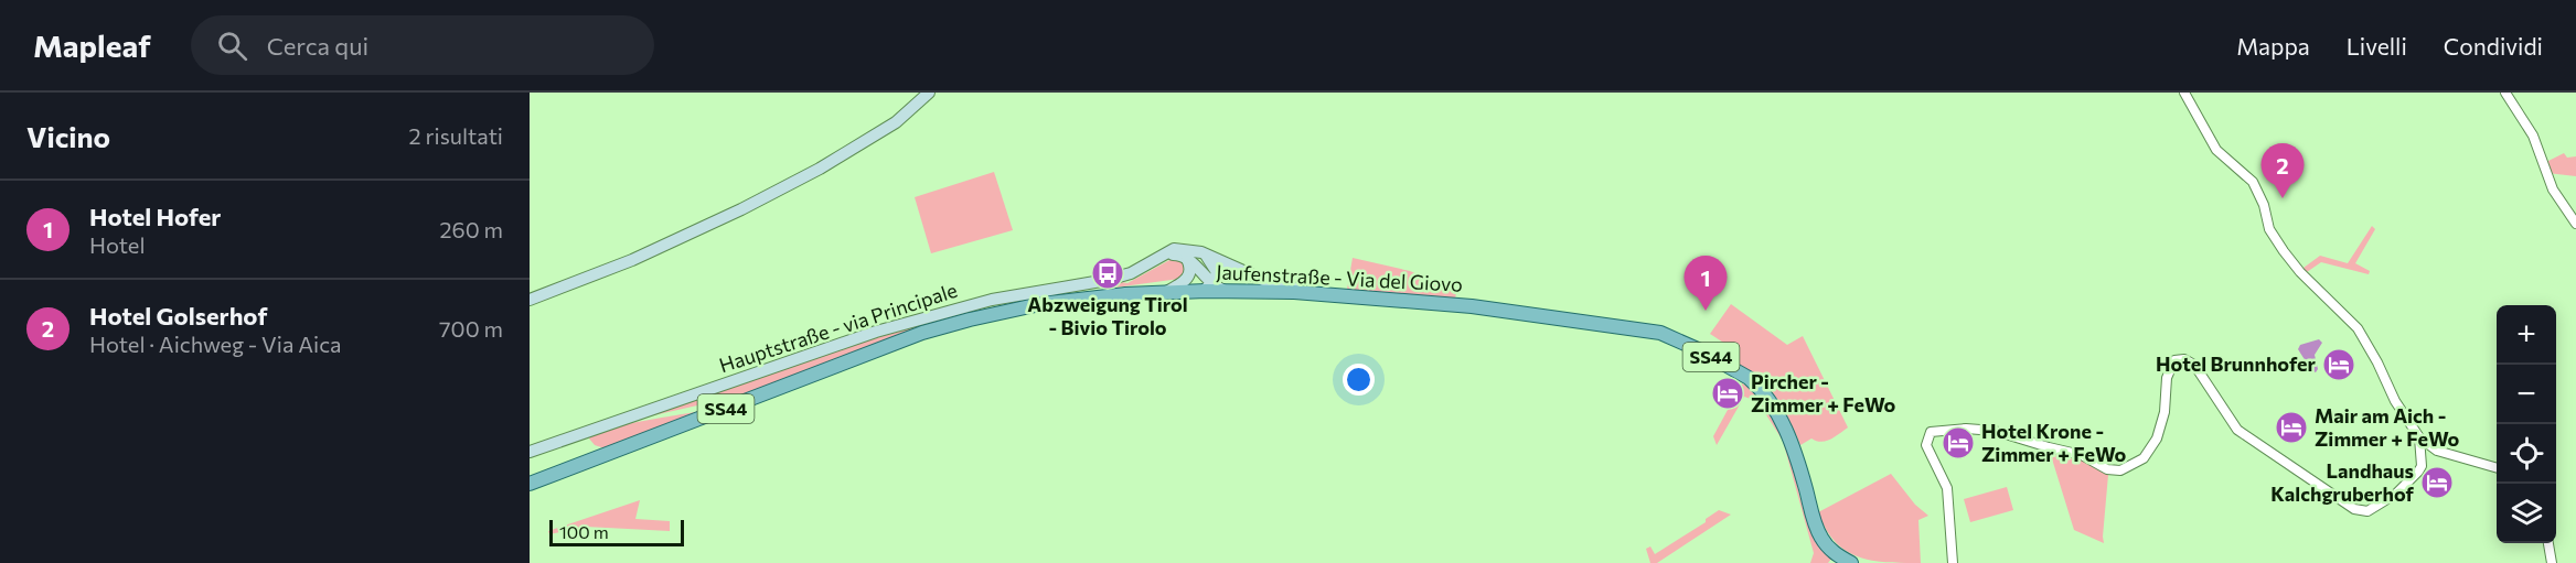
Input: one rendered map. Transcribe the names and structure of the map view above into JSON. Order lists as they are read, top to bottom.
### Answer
{
  "streets": {
    "main road": ["Jaufenstraße - Via del Giovo", "SS44"],
    "street": ["Hauptstraße - via Principale"]
  },
  "places": {
    "bus stop": ["Abzweigung Tirol - Bivio Tirolo"],
    "hotel": [
      "Hotel Brunnhofer",
      "Pircher - Zimmer + FeWo",
      "Mair am Aich - Zimmer + FeWo",
      "Hotel Krone - Zimmer + FeWo",
      "Landhaus Kalchgruberhof"
    ]
  },
  "scale_bar": "100 m",
  "page": {
    "header": "Mapleaf",
    "search": "Cerca qui",
    "nav": ["Mappa", "Livelli", "Condividi"],
    "heading": ["Vicino", "2 risultati"],
    "pins": ["2", "1"],
    "list": [
      {
        "mark": "1",
        "name": "Hotel Hofer",
        "note": "Hotel",
        "value": "260 m"
      },
      {
        "mark": "2",
        "name": "Hotel Golserhof",
        "note": "Hotel · Aichweg - Via Aica",
        "value": "700 m"
      }
    ],
    "map_buttons": ["+", "−"],
    "scale": "100 m"
  }
}
